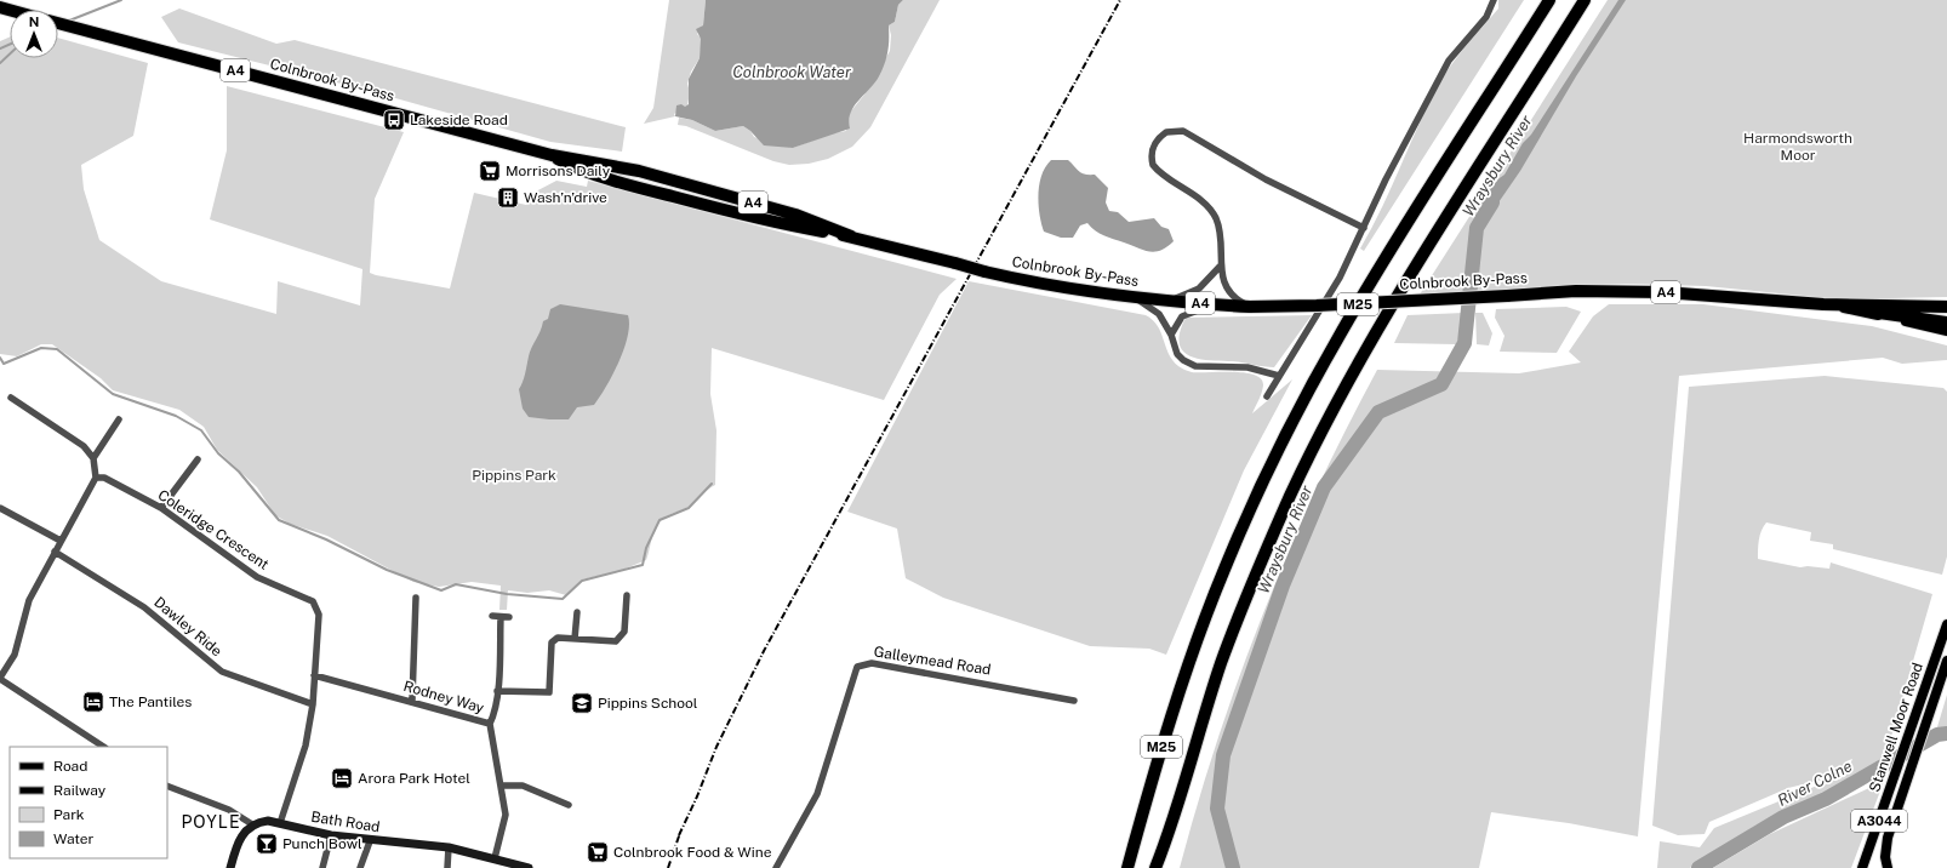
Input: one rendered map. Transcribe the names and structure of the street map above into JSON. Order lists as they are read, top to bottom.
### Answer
{
  "streets": {
    "highway": ["A4", "Colnbrook By-Pass", "M25"],
    "main road": ["Stanwell Moor Road", "A3044"],
    "street": [
      "Coleridge Crescent",
      "Dawley Ride",
      "Galleymead Road",
      "Rodney Way",
      "Bath Road"
    ]
  },
  "crossings": [
    ["A4", "Colnbrook By-Pass"],
    ["Coleridge Crescent", "Dawley Ride"],
    ["Coleridge Crescent", "Rodney Way"],
    ["Coleridge Crescent", "Bath Road"],
    ["Rodney Way", "Bath Road"]
  ],
  "districts": ["POYLE"],
  "water": ["Colnbrook Water", "Wraysbury River", "River Colne"],
  "parks": ["Harmondsworth Moor", "Pippins Park"],
  "places": {
    "bus stop": ["Lakeside Road"],
    "supermarket": ["Morrisons Daily", "Colnbrook Food & Wine"],
    "building": ["Wash’n’drive"],
    "hotel": ["The Pantiles", "Arora Park Hotel"],
    "school or university": ["Pippins School"],
    "bar": ["Punch Bowl"]
  },
  "legend": [
    "Road",
    "Railway",
    "Park",
    "Water"
  ],
  "north": "top"
}
